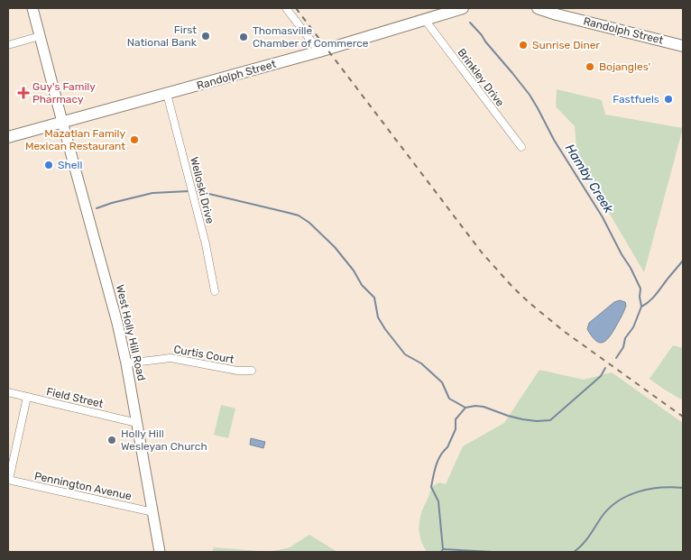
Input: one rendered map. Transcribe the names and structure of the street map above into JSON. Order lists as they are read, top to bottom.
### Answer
{
  "streets": {
    "main road": ["Randolph Street"],
    "street": [
      "Brinkley Drive",
      "Welloski Drive",
      "West Holly Hill Road",
      "Curtis Court",
      "Field Street",
      "Pennington Avenue"
    ]
  },
  "crossings": [
    ["Randolph Street", "Brinkley Drive"],
    ["Randolph Street", "Welloski Drive"],
    ["Randolph Street", "West Holly Hill Road"],
    ["West Holly Hill Road", "Curtis Court"],
    ["West Holly Hill Road", "Field Street"],
    ["West Holly Hill Road", "Pennington Avenue"]
  ],
  "water": ["Hamby Creek"],
  "places": {
    "other": [
      "First National Bank",
      "Thomasville Chamber of Commerce",
      "Sunrise Diner",
      "Bojangles'",
      "Fastfuels",
      "Mazatlan Family Mexican Restaurant",
      "Shell",
      "Holly Hill Wesleyan Church"
    ],
    "health": ["Guy's Family Pharmacy"]
  }
}
